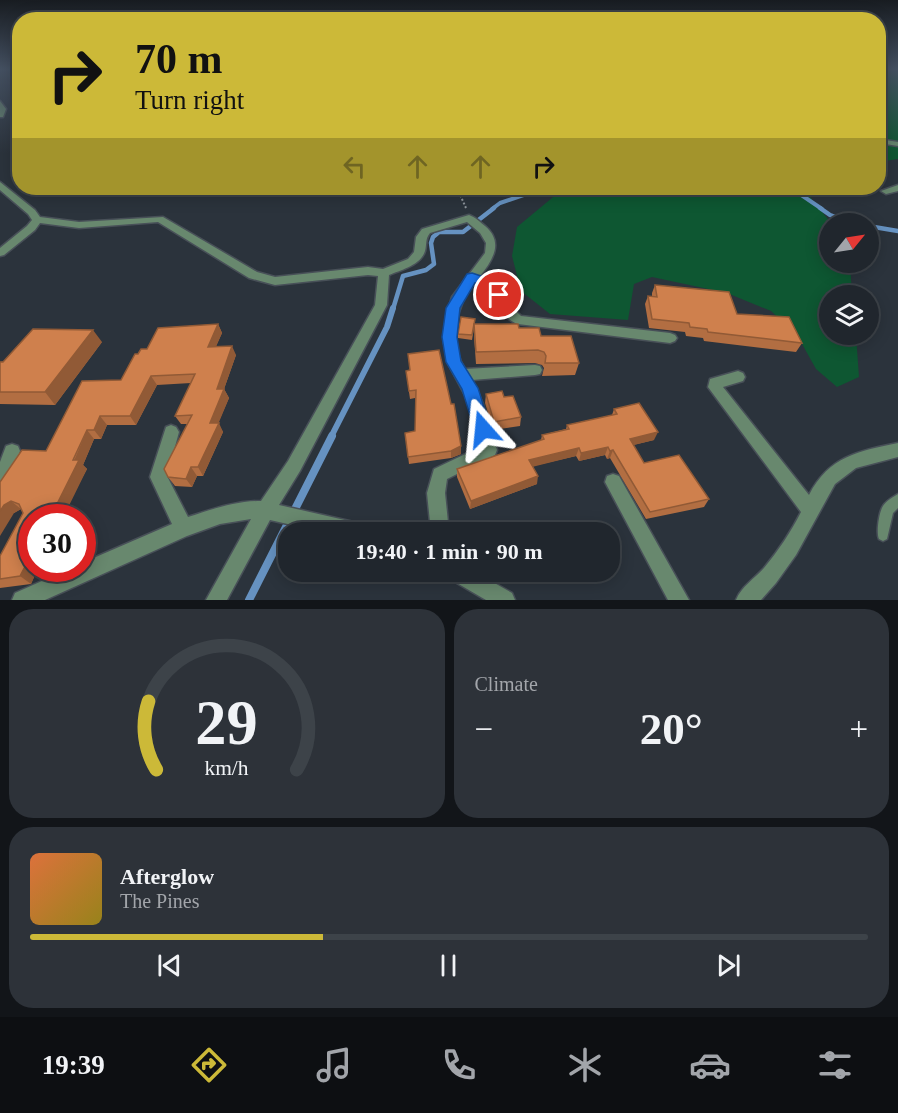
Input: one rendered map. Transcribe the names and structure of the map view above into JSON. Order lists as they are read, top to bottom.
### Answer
{
  "north": "top right",
  "page": {
    "turn": ["70 m", "Turn right"],
    "limit": "30",
    "trip": "19:40 · 1 min · 90 m",
    "tile": "Climate",
    "heat": ["−", "20°", "+"],
    "song": ["Afterglow", "The Pines"],
    "tabs": "19:39",
    "gauge": ["29", "km/h"]
  }
}
